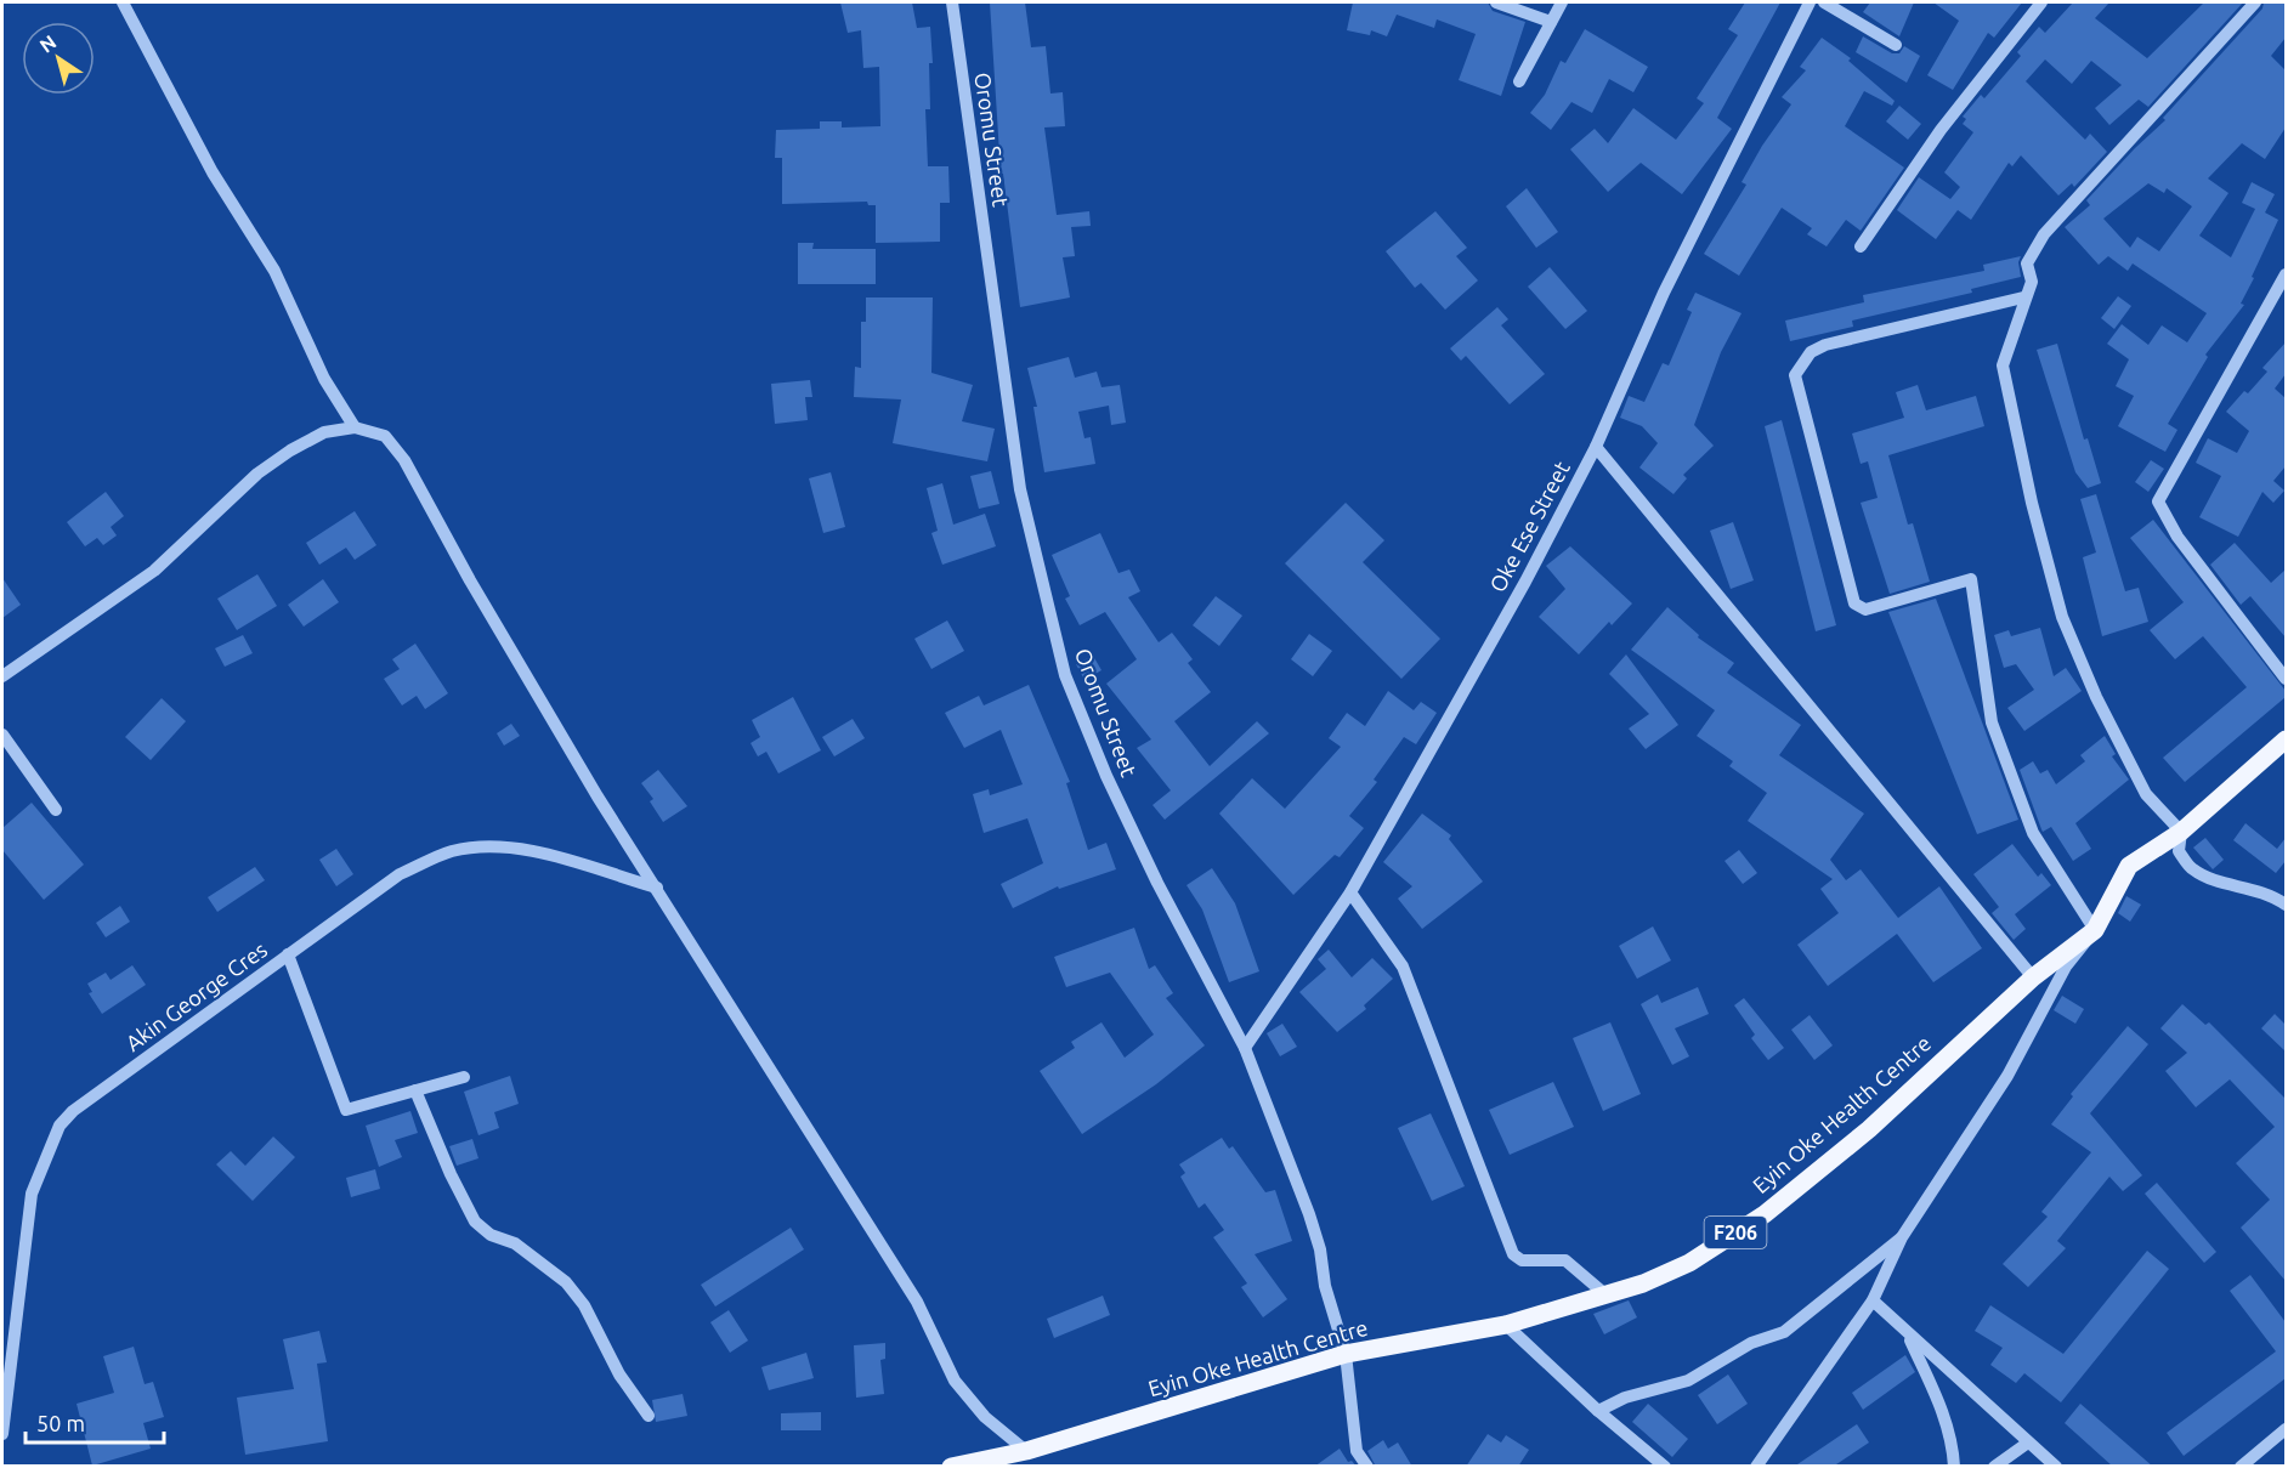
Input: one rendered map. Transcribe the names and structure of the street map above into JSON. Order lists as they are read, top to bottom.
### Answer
{
  "streets": {
    "main road": ["Eyin Oke Health Centre", "F206"],
    "street": ["Oromu Street", "Oke Ese Street", "Akin George Cres"]
  },
  "crossings": [
    ["Oromu Street", "Oke Ese Street"],
    ["Oromu Street", "Eyin Oke Health Centre"]
  ],
  "scale_bar": "50 m",
  "north": "top left"
}
